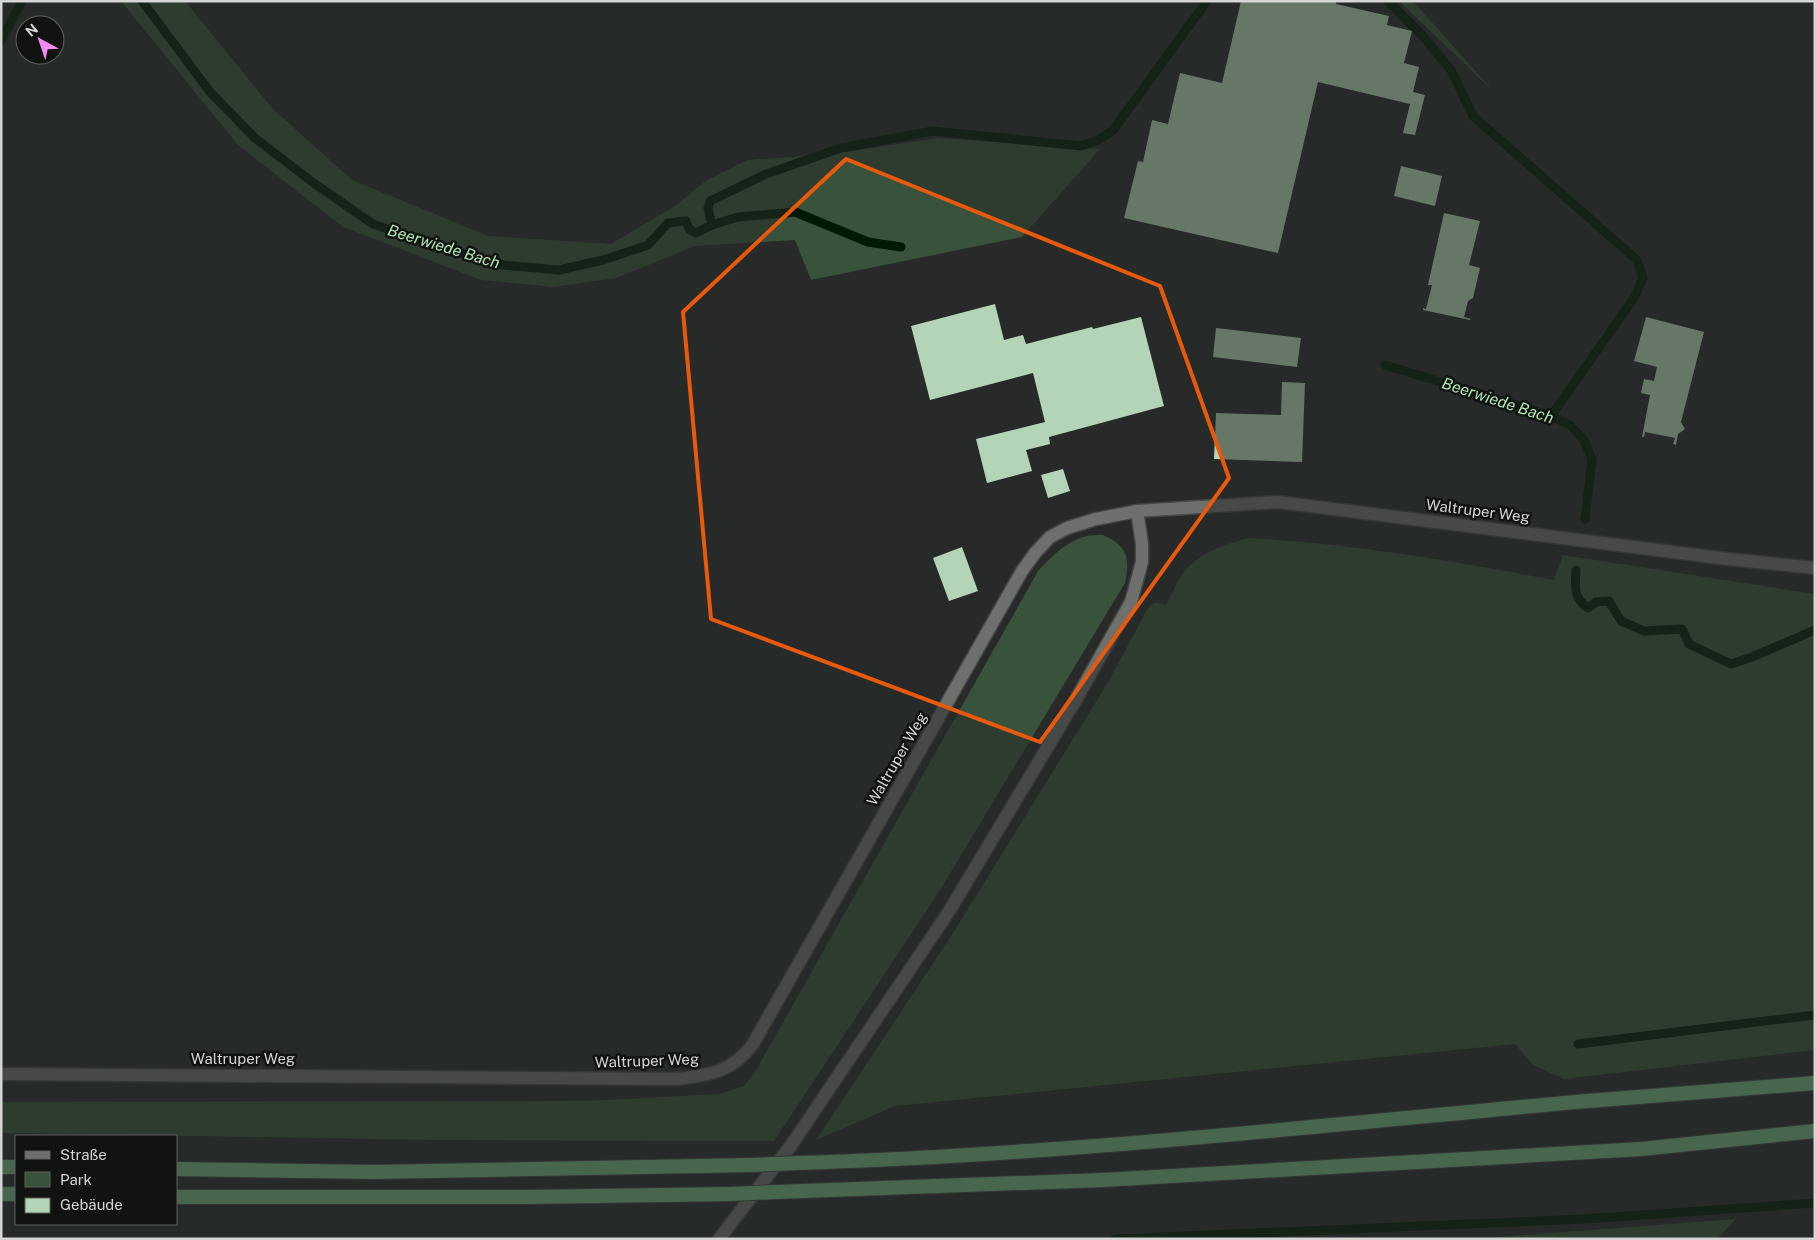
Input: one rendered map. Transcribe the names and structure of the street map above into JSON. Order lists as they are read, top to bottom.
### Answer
{
  "streets": {
    "street": ["Waltruper Weg"]
  },
  "water": ["Beerwiede Bach"],
  "legend": ["Straße", "Park", "Gebäude"],
  "north": "top left"
}
